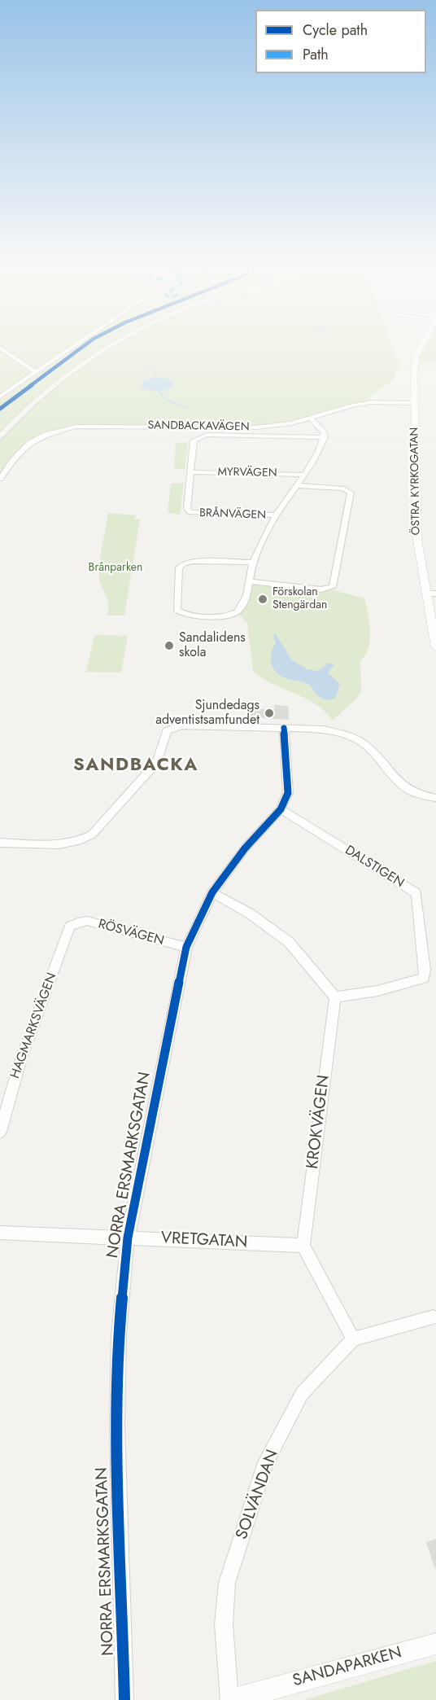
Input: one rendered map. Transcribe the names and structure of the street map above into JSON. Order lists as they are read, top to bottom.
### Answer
{
  "streets": {
    "street": [
      "SANDBACKAVÄGEN",
      "MYRVÄGEN",
      "ÖSTRA KYRKOGATAN",
      "BRÅNVÄGEN",
      "DALSTIGEN",
      "RÖSVÄGEN",
      "HAGMARKSVÄGEN",
      "KROKVÄGEN",
      "NORRA ERSMARKSGATAN",
      "VRETGATAN",
      "SOLVÄNDAN",
      "SANDAPARKEN"
    ]
  },
  "crossings": [
    ["SANDBACKAVÄGEN", "ÖSTRA KYRKOGATAN"],
    ["MYRVÄGEN", "BRÅNVÄGEN"],
    ["DALSTIGEN", "KROKVÄGEN"],
    ["DALSTIGEN", "NORRA ERSMARKSGATAN"],
    ["RÖSVÄGEN", "HAGMARKSVÄGEN"],
    ["RÖSVÄGEN", "NORRA ERSMARKSGATAN"],
    ["KROKVÄGEN", "VRETGATAN"],
    ["NORRA ERSMARKSGATAN", "VRETGATAN"],
    ["SOLVÄNDAN", "SANDAPARKEN"]
  ],
  "districts": ["SANDBACKA"],
  "parks": ["Brånparken"],
  "places": ["Förskolan Stengärdan", "Sandalidens skola", "Sjundedags adventistsamfundet"],
  "legend": ["Cycle path", "Path"]
}
